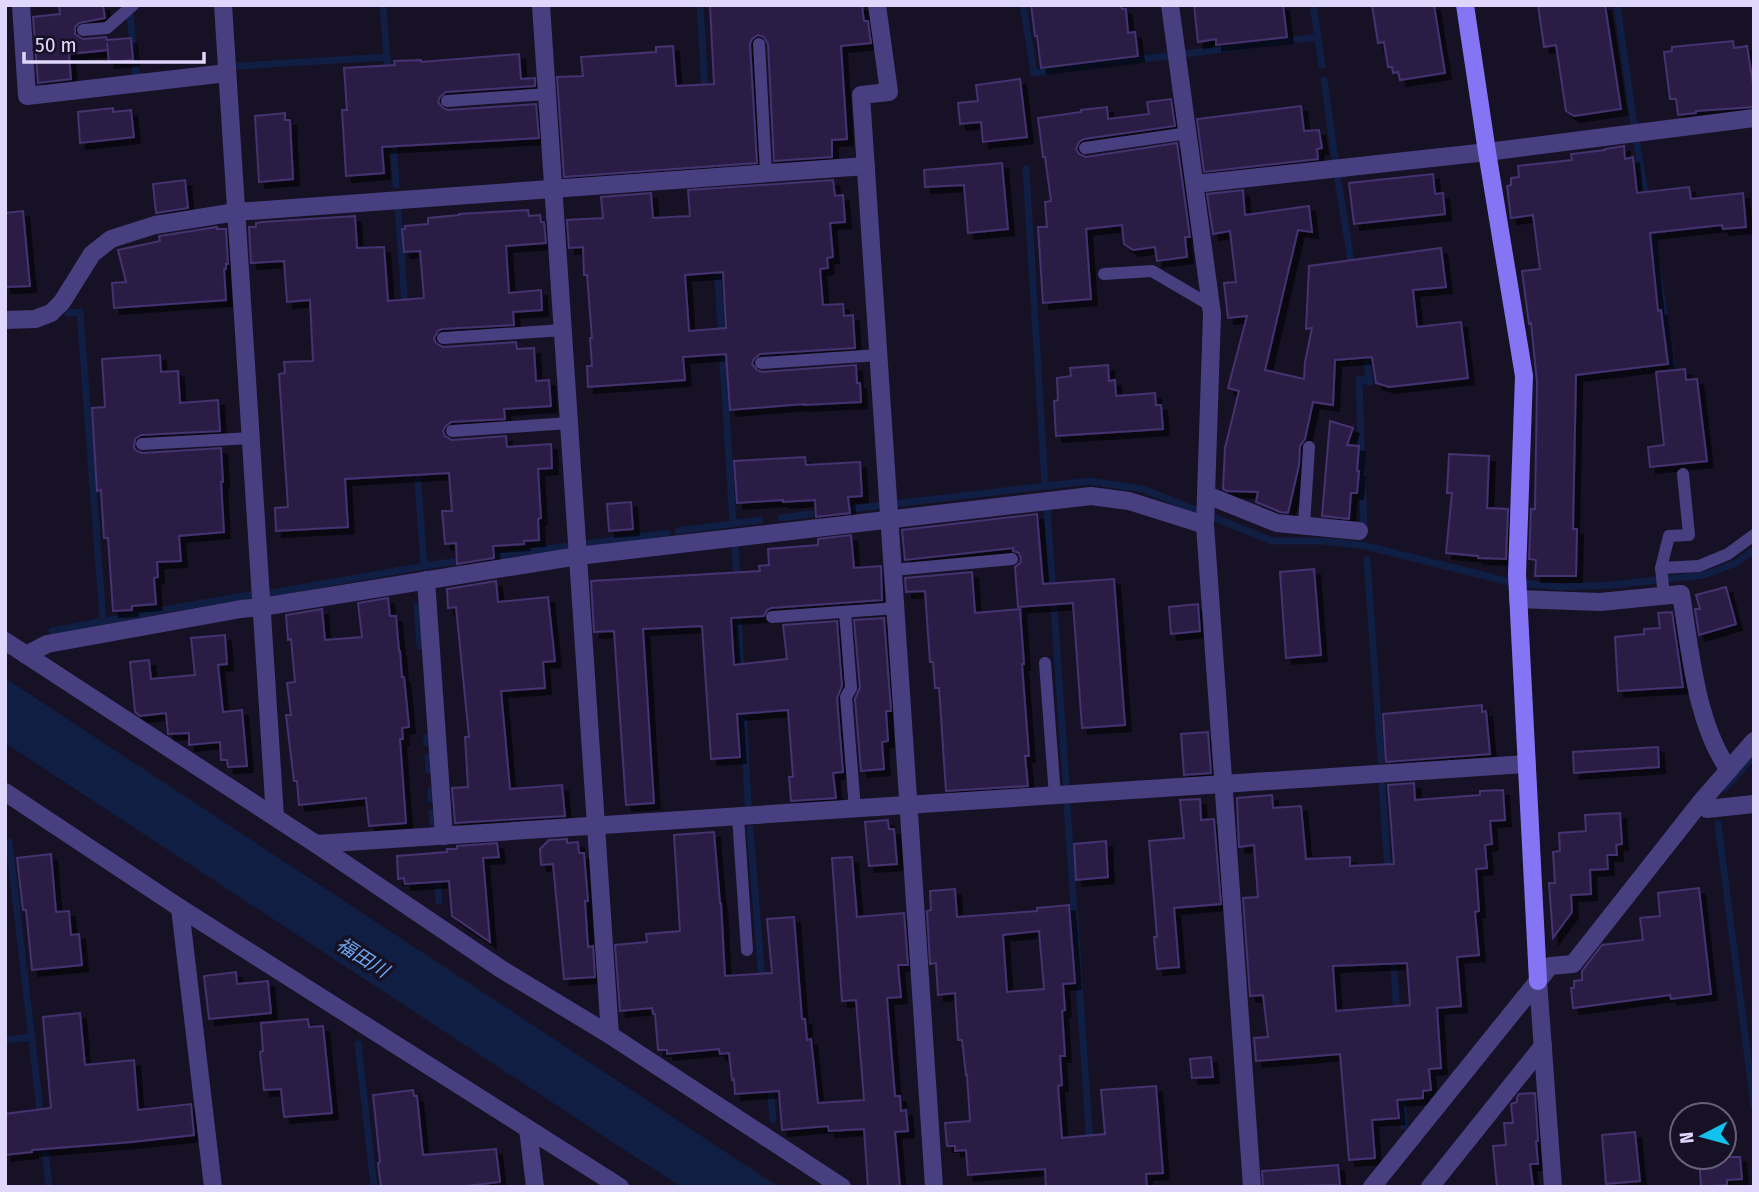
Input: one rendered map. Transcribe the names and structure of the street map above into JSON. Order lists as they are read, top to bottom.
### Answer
{
  "water": ["福田川"],
  "scale_bar": "50 m",
  "north": "left"
}
